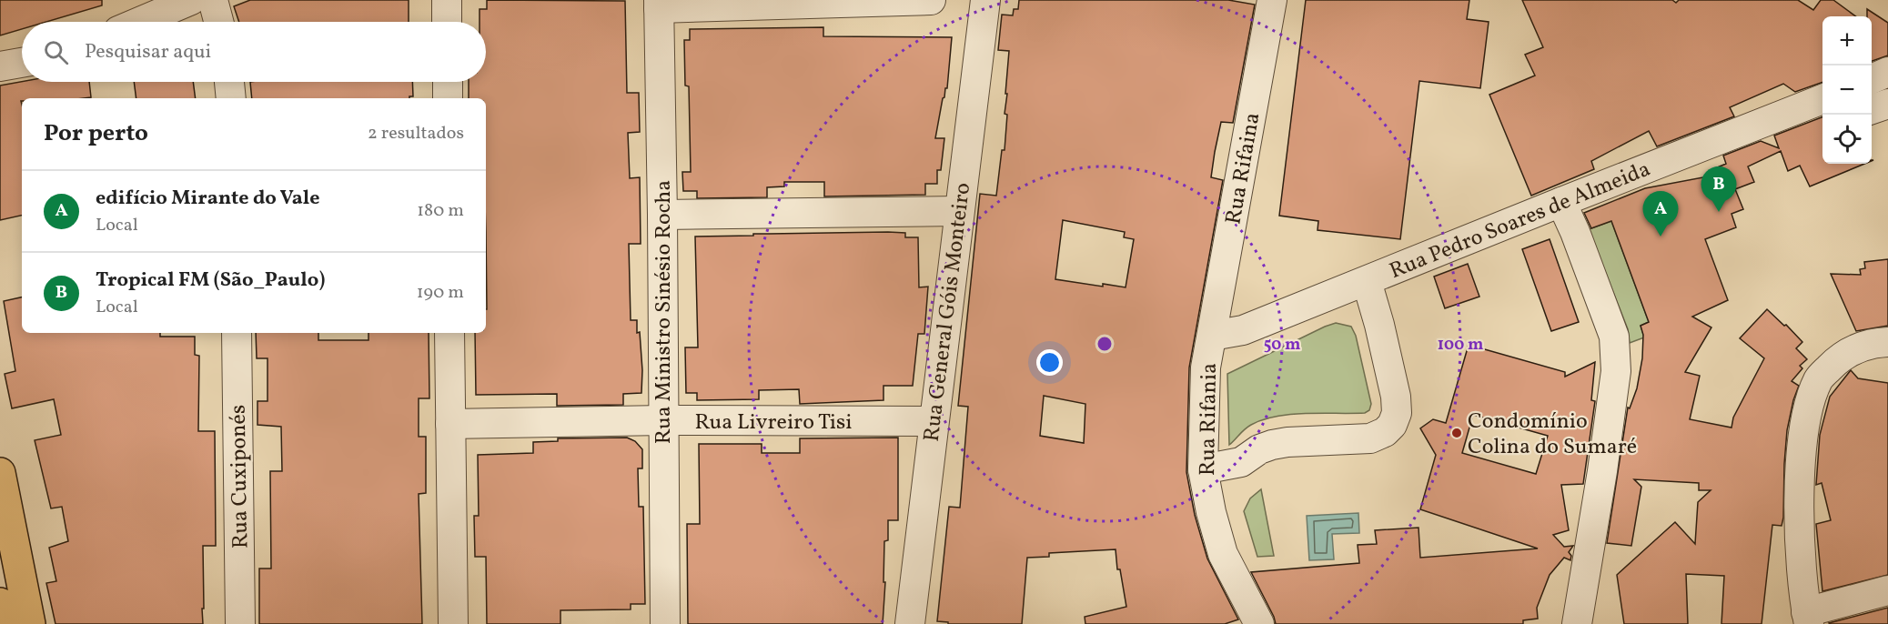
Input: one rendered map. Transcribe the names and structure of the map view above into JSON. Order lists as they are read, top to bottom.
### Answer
{
  "streets": {
    "street": [
      "Rua Rifaina",
      "Rua Pedro Soares de Almeida",
      "Rua Ministro Sinésio Rocha",
      "Rua General Góis Monteiro",
      "Rua Rifania",
      "Rua Livreiro Tisi",
      "Rua Cuxiponés"
    ]
  },
  "crossings": [
    ["Rua Rifaina", "Rua Pedro Soares de Almeida"],
    ["Rua Rifaina", "Rua Rifania"],
    ["Rua Pedro Soares de Almeida", "Rua Rifania"],
    ["Rua Ministro Sinésio Rocha", "Rua Livreiro Tisi"],
    ["Rua General Góis Monteiro", "Rua Livreiro Tisi"]
  ],
  "places": ["Condomínio Colina do Sumaré"],
  "page": {
    "map_buttons": ["+", "−"],
    "search": "Pesquisar aqui",
    "heading": ["Por perto", "2 resultados"],
    "pins": ["B", "A"],
    "list": [
      {
        "mark": "A",
        "name": "edifício Mirante do Vale",
        "note": "Local",
        "value": "180 m"
      },
      {
        "mark": "B",
        "name": "Tropical FM (São_Paulo)",
        "note": "Local",
        "value": "190 m"
      }
    ]
  },
  "rings": ["50 m", "100 m"]
}
